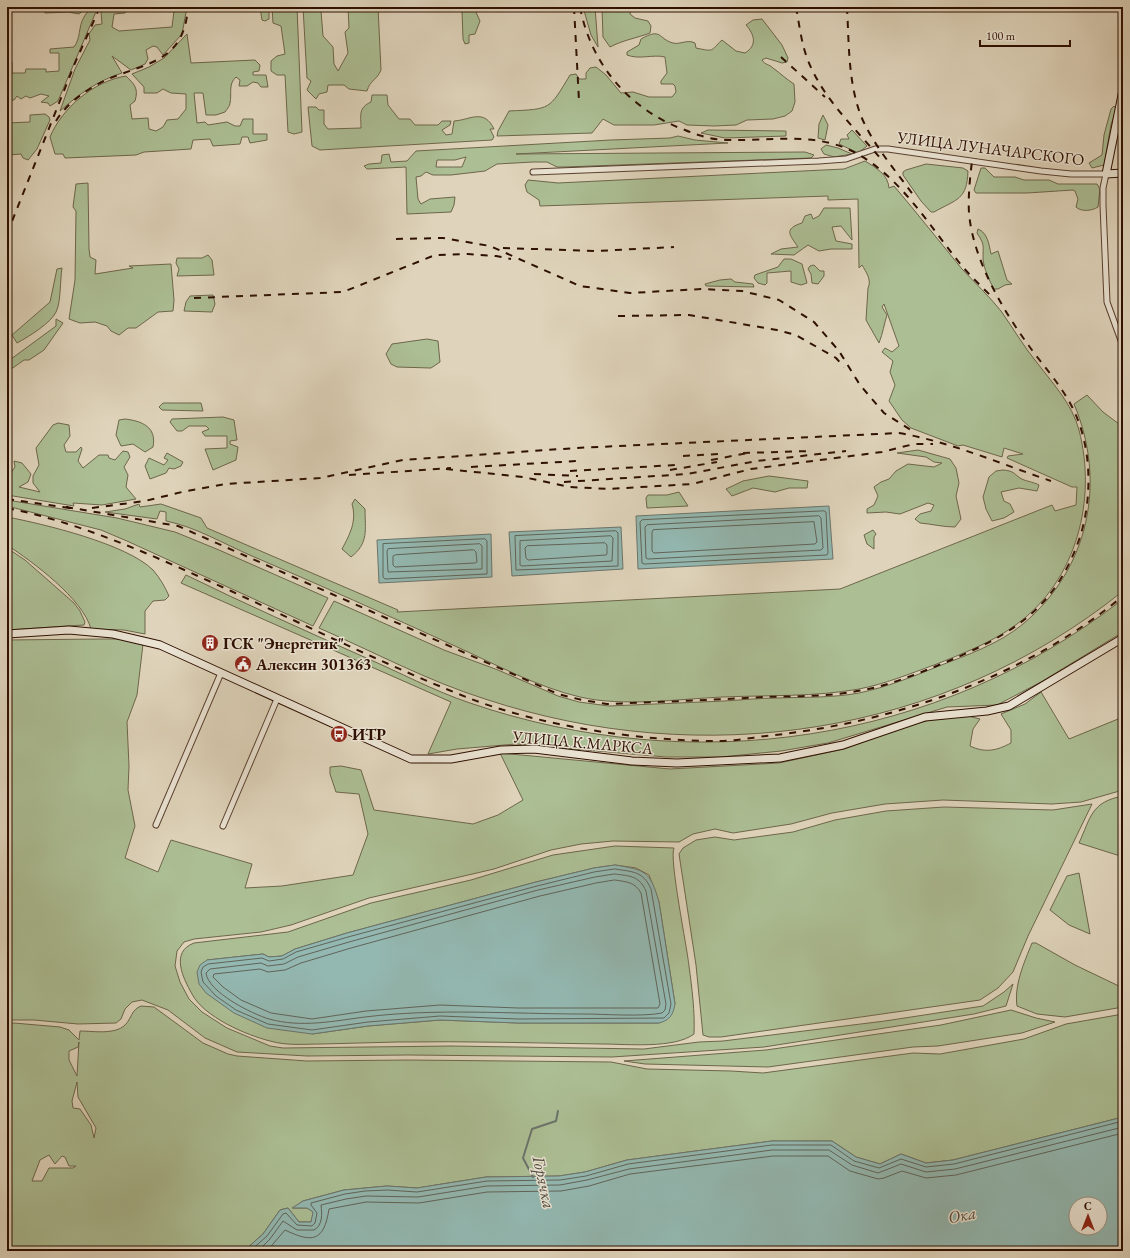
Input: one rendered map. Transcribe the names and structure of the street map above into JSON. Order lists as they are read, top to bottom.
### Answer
{
  "streets": {
    "main road": ["УЛИЦА ЛУНАЧАРСКОГО", "УЛИЦА К.МАРКСА"]
  },
  "water": ["Горячка", "Ока"],
  "places": {
    "building": ["ГСК \"Энергетик\""],
    "public building": ["Алексин 301363"],
    "bus stop": ["ИТР"]
  },
  "scale_bar": "100 m",
  "north": "top"
}
